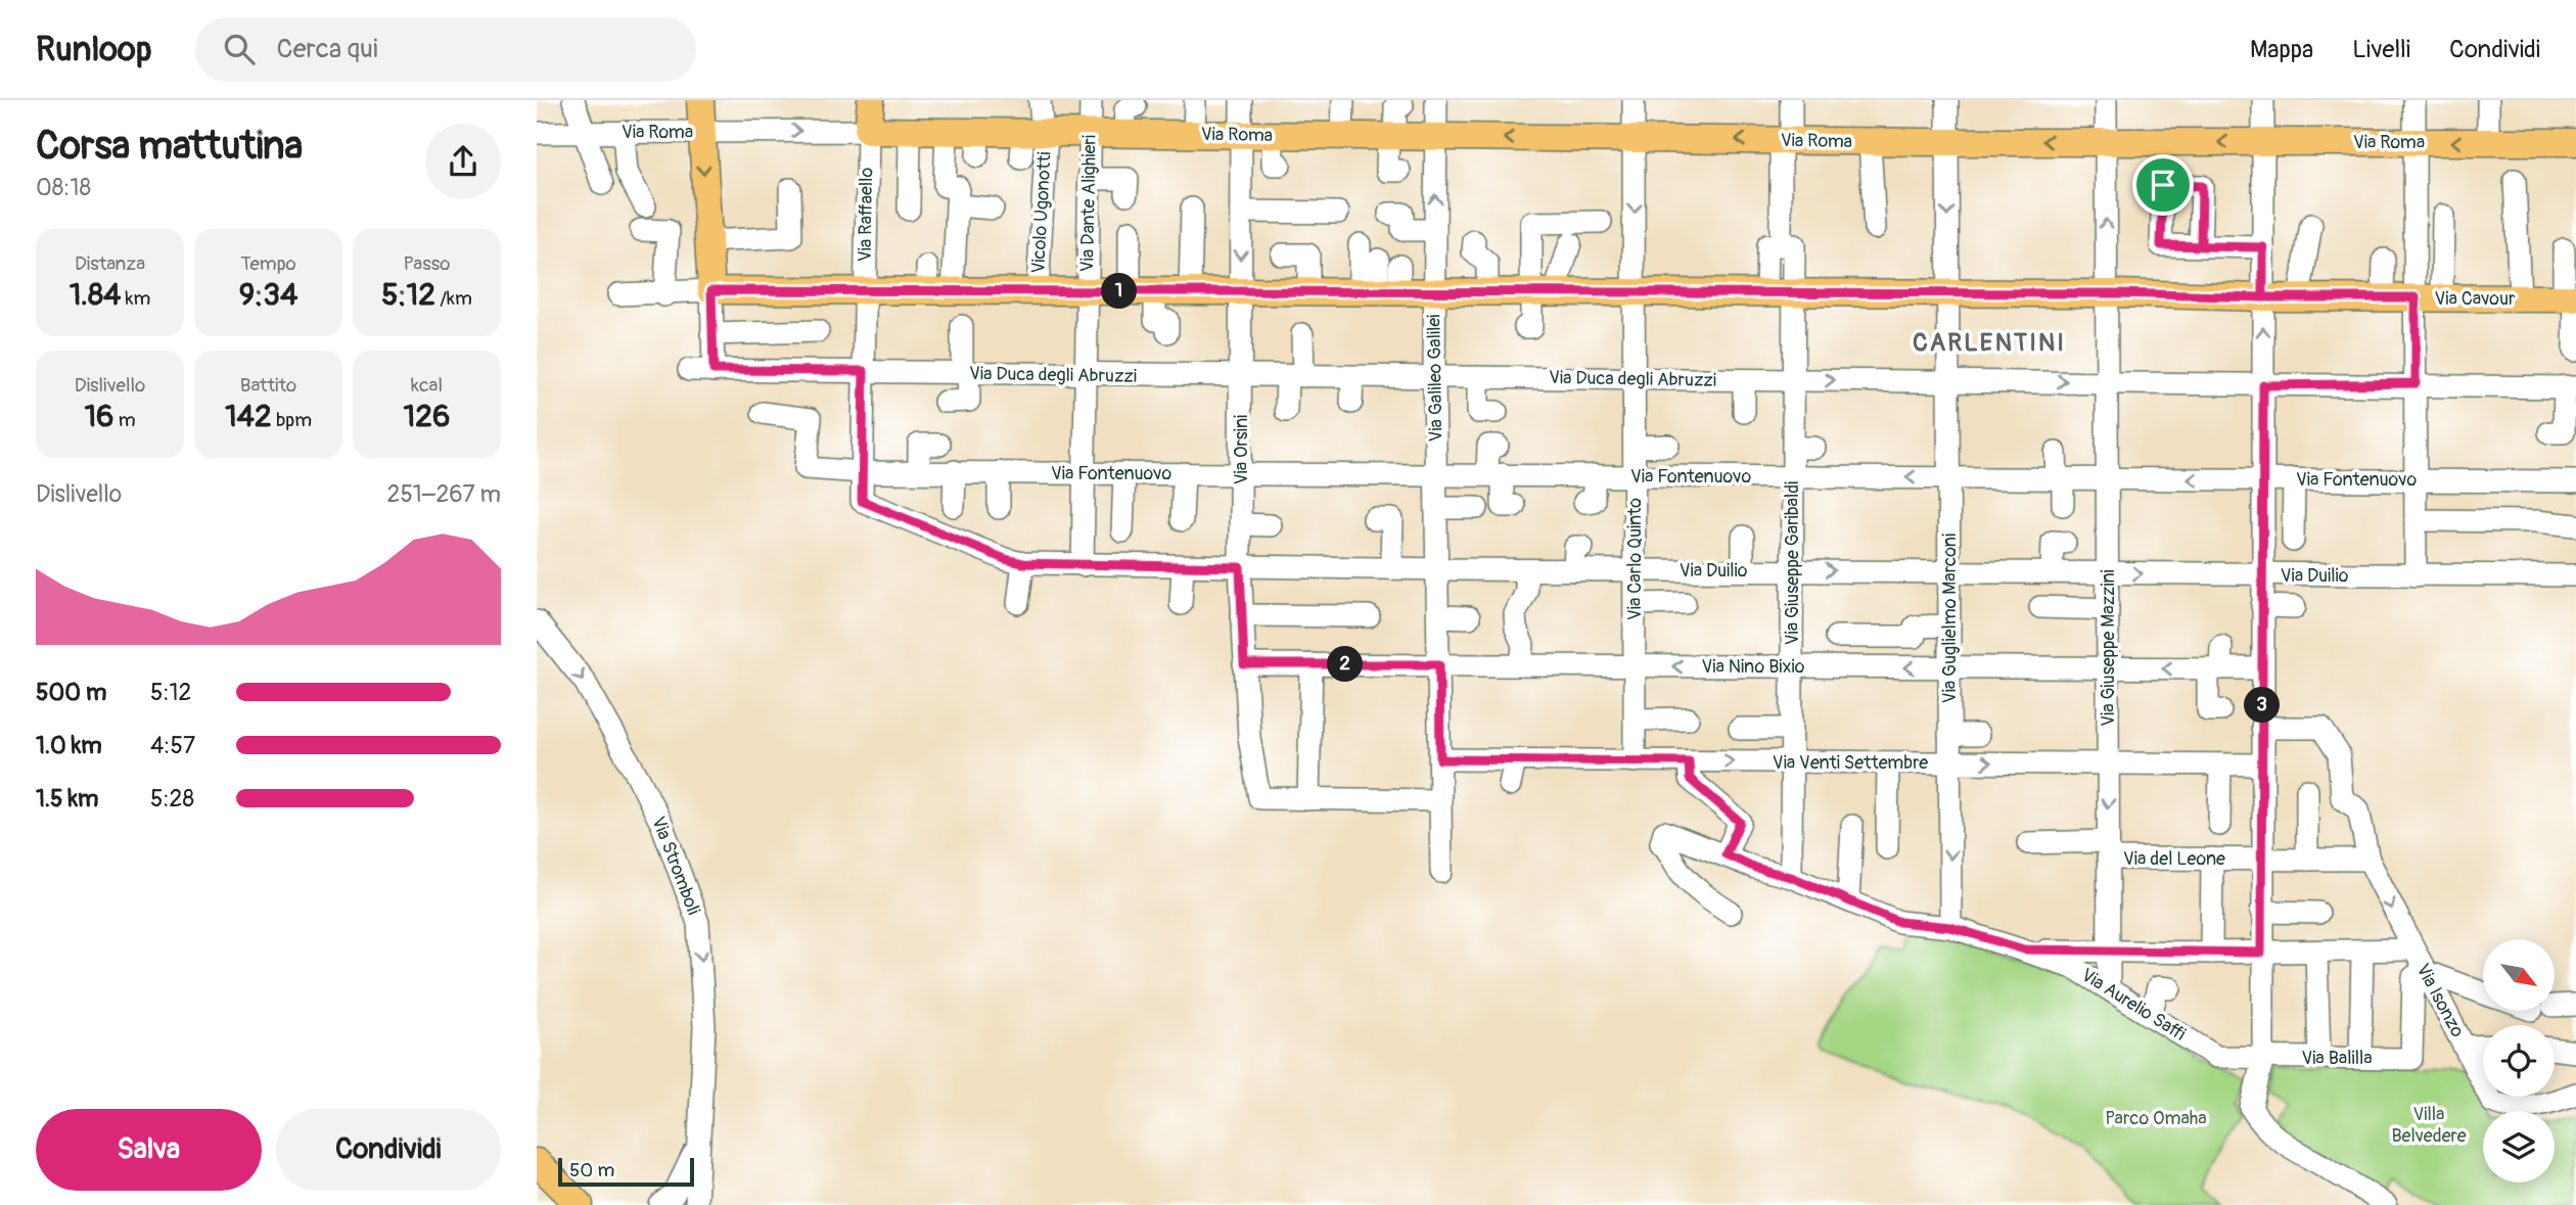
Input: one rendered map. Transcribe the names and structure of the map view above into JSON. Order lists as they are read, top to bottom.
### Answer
{
  "streets": {
    "main road": ["Via Roma", "Via Raffaello", "Via Cavour"],
    "street": [
      "Via Dante Alighieri",
      "Vicolo Ugonotti",
      "Via Duca degli Abruzzi",
      "Via Galileo Galilei",
      "Via Orsini",
      "Via Fontenuovo",
      "Via Carlo Quinto",
      "Via Giuseppe Garibaldi",
      "Via Duilio",
      "Via Guglielmo Marconi",
      "Via Giuseppe Mazzini",
      "Via Nino Bixio",
      "Via Venti Settembre",
      "Via del Leone",
      "Via Stromboli",
      "Via Isonzo",
      "Via Aurelio Saffi",
      "Via Balilla"
    ]
  },
  "crossings": [
    ["Via Roma", "Via Dante Alighieri"],
    ["Via Roma", "Vicolo Ugonotti"],
    ["Via Roma", "Via Raffaello"],
    ["Via Roma", "Via Galileo Galilei"],
    ["Via Roma", "Via Orsini"],
    ["Via Roma", "Via Carlo Quinto"],
    ["Via Roma", "Via Guglielmo Marconi"],
    ["Via Roma", "Via Giuseppe Mazzini"],
    ["Via Dante Alighieri", "Via Duca degli Abruzzi"],
    ["Via Dante Alighieri", "Via Fontenuovo"],
    ["Via Dante Alighieri", "Via Duilio"],
    ["Via Raffaello", "Via Duca degli Abruzzi"],
    ["Via Raffaello", "Via Fontenuovo"],
    ["Via Raffaello", "Via Duilio"],
    ["Via Cavour", "Via Guglielmo Marconi"],
    ["Via Cavour", "Via Giuseppe Mazzini"],
    ["Via Duca degli Abruzzi", "Via Galileo Galilei"],
    ["Via Duca degli Abruzzi", "Via Orsini"],
    ["Via Duca degli Abruzzi", "Via Carlo Quinto"],
    ["Via Duca degli Abruzzi", "Via Giuseppe Garibaldi"],
    ["Via Duca degli Abruzzi", "Via Guglielmo Marconi"],
    ["Via Duca degli Abruzzi", "Via Giuseppe Mazzini"],
    ["Via Galileo Galilei", "Via Fontenuovo"],
    ["Via Galileo Galilei", "Via Duilio"],
    ["Via Galileo Galilei", "Via Nino Bixio"],
    ["Via Orsini", "Via Fontenuovo"],
    ["Via Orsini", "Via Duilio"],
    ["Via Orsini", "Via Nino Bixio"],
    ["Via Fontenuovo", "Via Carlo Quinto"],
    ["Via Fontenuovo", "Via Giuseppe Garibaldi"],
    ["Via Fontenuovo", "Via Guglielmo Marconi"],
    ["Via Fontenuovo", "Via Giuseppe Mazzini"],
    ["Via Carlo Quinto", "Via Duilio"],
    ["Via Carlo Quinto", "Via Nino Bixio"],
    ["Via Carlo Quinto", "Via Venti Settembre"],
    ["Via Giuseppe Garibaldi", "Via Duilio"],
    ["Via Giuseppe Garibaldi", "Via Nino Bixio"],
    ["Via Giuseppe Garibaldi", "Via Venti Settembre"],
    ["Via Giuseppe Garibaldi", "Via Aurelio Saffi"],
    ["Via Duilio", "Via Guglielmo Marconi"],
    ["Via Duilio", "Via Giuseppe Mazzini"],
    ["Via Guglielmo Marconi", "Via Nino Bixio"],
    ["Via Guglielmo Marconi", "Via Venti Settembre"],
    ["Via Guglielmo Marconi", "Via Aurelio Saffi"],
    ["Via Giuseppe Mazzini", "Via Nino Bixio"],
    ["Via Giuseppe Mazzini", "Via Venti Settembre"],
    ["Via Giuseppe Mazzini", "Via del Leone"],
    ["Via Giuseppe Mazzini", "Via Aurelio Saffi"],
    ["Via del Leone", "Via Isonzo"],
    ["Via Isonzo", "Via Balilla"],
    ["Via Aurelio Saffi", "Via Balilla"]
  ],
  "one_way": ["Via Stromboli"],
  "districts": ["CARLENTINI"],
  "parks": ["Villa Belvedere", "Parco Omaha"],
  "scale_bar": "50 m",
  "north": "bottom right",
  "page": {
    "header": "Runloop",
    "search": "Cerca qui",
    "nav": ["Mappa", "Livelli", "Condividi"],
    "heading": ["Corsa mattutina", "08:18"],
    "stats": [
      ["Distanza", "1.84 km"],
      ["Tempo", "9:34"],
      ["Passo", "5:12 /km"],
      ["Dislivello", "16 m"],
      ["Battito", "142 bpm"],
      ["kcal", "126"]
    ],
    "pins": ["1", "2", "3"],
    "chart": ["Dislivello", "251–267 m"],
    "list": [
      {
        "name": "500 m",
        "note": "5:12"
      },
      {
        "name": "1.0 km",
        "note": "4:57"
      },
      {
        "name": "1.5 km",
        "note": "5:28"
      }
    ],
    "buttons": ["Salva", "Condividi"],
    "scale": "50 m"
  }
}
